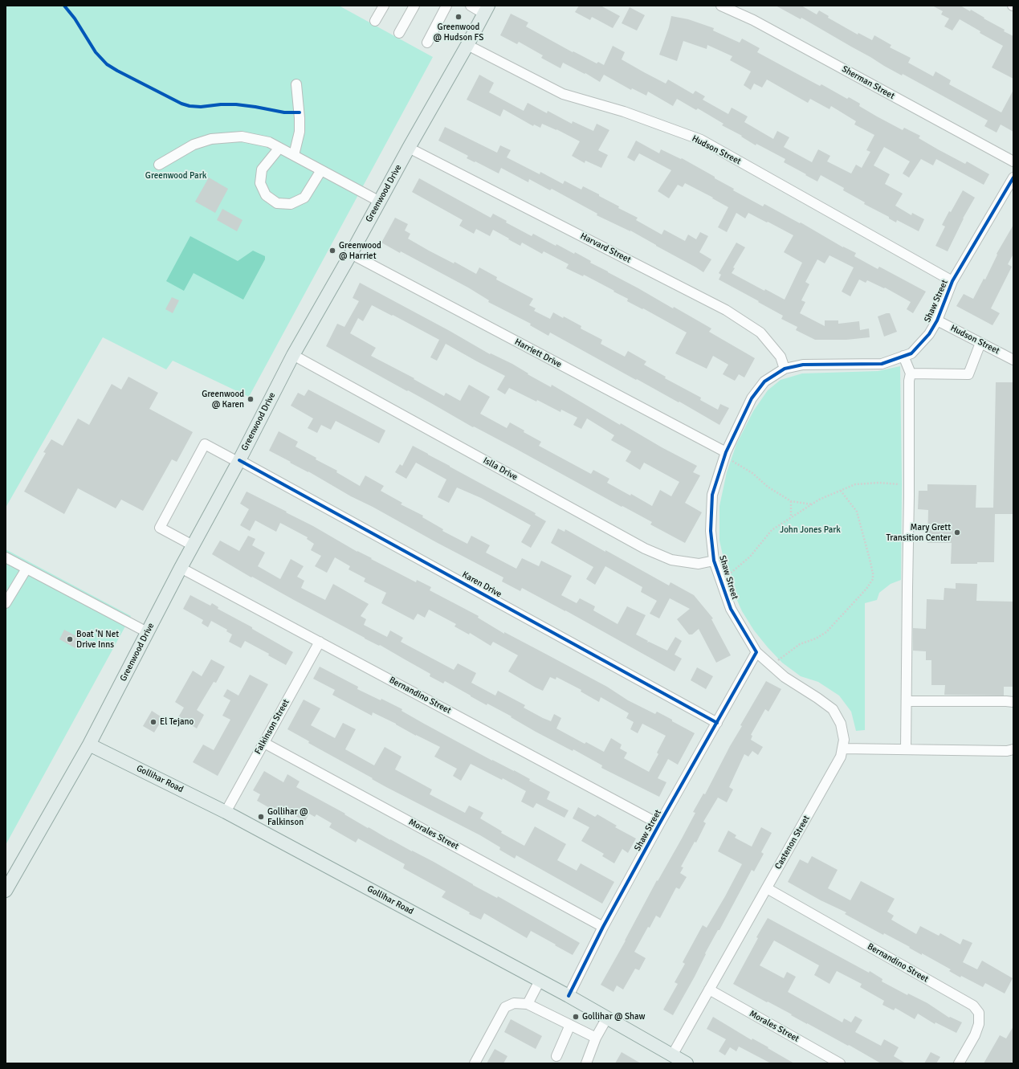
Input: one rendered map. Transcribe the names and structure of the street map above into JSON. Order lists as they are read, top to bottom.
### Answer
{
  "streets": {
    "main road": ["Greenwood Drive", "Gollihar Road"],
    "street": [
      "Sherman Street",
      "Hudson Street",
      "Harvard Street",
      "Shaw Street",
      "Harriett Drive",
      "Islla Drive",
      "Karen Drive",
      "Bernandino Street",
      "Falkinson Street",
      "Morales Street",
      "Castenon Street"
    ]
  },
  "crossings": [
    ["Hudson Street", "Greenwood Drive"],
    ["Hudson Street", "Shaw Street"],
    ["Greenwood Drive", "Harvard Street"],
    ["Greenwood Drive", "Harriett Drive"],
    ["Greenwood Drive", "Islla Drive"],
    ["Greenwood Drive", "Karen Drive"],
    ["Greenwood Drive", "Bernandino Street"],
    ["Greenwood Drive", "Gollihar Road"],
    ["Harvard Street", "Shaw Street"],
    ["Shaw Street", "Harriett Drive"],
    ["Shaw Street", "Islla Drive"],
    ["Shaw Street", "Karen Drive"],
    ["Shaw Street", "Bernandino Street"],
    ["Shaw Street", "Gollihar Road"],
    ["Shaw Street", "Morales Street"],
    ["Shaw Street", "Castenon Street"],
    ["Bernandino Street", "Falkinson Street"],
    ["Bernandino Street", "Castenon Street"],
    ["Falkinson Street", "Gollihar Road"],
    ["Falkinson Street", "Morales Street"],
    ["Gollihar Road", "Castenon Street"],
    ["Morales Street", "Castenon Street"]
  ],
  "parks": ["Greenwood Park", "John Jones Park"],
  "places": [
    "Greenwood @ Hudson FS",
    "Greenwood @ Harriet",
    "Greenwood @ Karen",
    "Mary Grett Transition Center",
    "Boat 'N Net Drive Inns",
    "El Tejano",
    "Gollihar @ Falkinson",
    "Gollihar @ Shaw"
  ]
}
